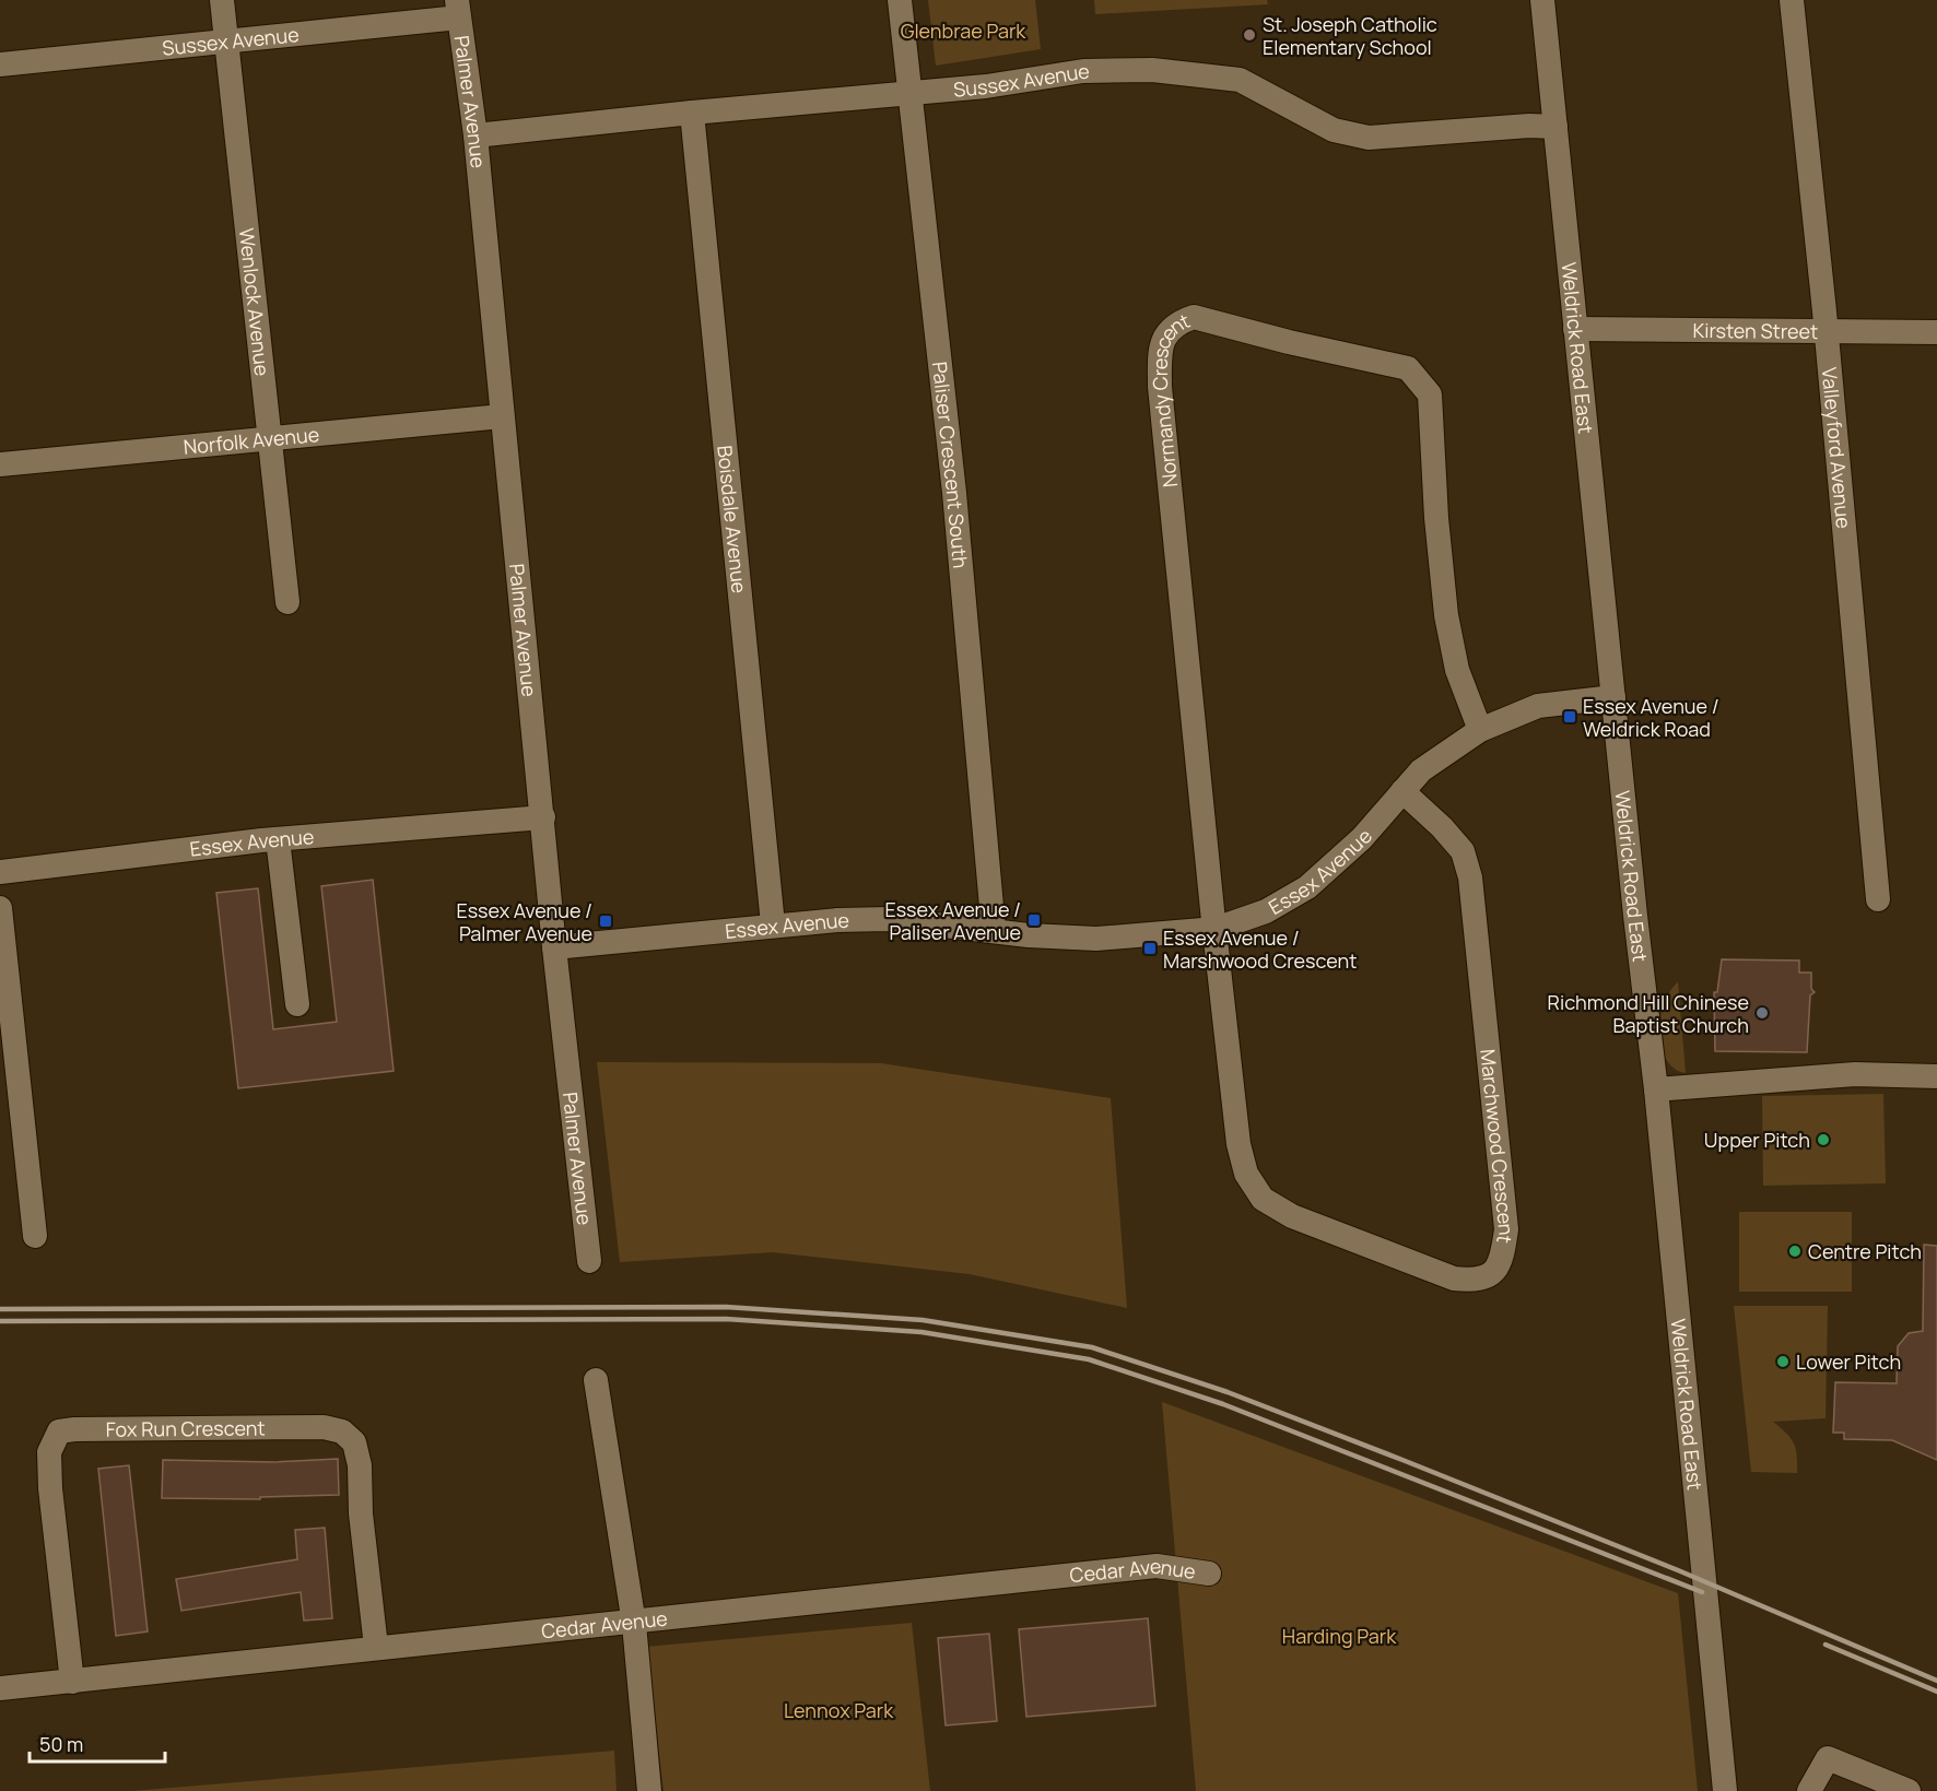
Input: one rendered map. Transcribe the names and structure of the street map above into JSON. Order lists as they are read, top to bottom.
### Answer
{
  "streets": {
    "street": [
      "Sussex Avenue",
      "Palmer Avenue",
      "Wenlock Avenue",
      "Kirsten Street",
      "Weldrick Road East",
      "Normandy Crescent",
      "Norfolk Avenue",
      "Valleyford Avenue",
      "Paliser Crescent South",
      "Boisdale Avenue",
      "Essex Avenue",
      "Marchwood Crescent",
      "Fox Run Crescent",
      "Cedar Avenue"
    ]
  },
  "crossings": [
    ["Sussex Avenue", "Palmer Avenue"],
    ["Sussex Avenue", "Wenlock Avenue"],
    ["Sussex Avenue", "Weldrick Road East"],
    ["Sussex Avenue", "Paliser Crescent South"],
    ["Sussex Avenue", "Boisdale Avenue"],
    ["Palmer Avenue", "Norfolk Avenue"],
    ["Palmer Avenue", "Essex Avenue"],
    ["Wenlock Avenue", "Norfolk Avenue"],
    ["Kirsten Street", "Weldrick Road East"],
    ["Kirsten Street", "Valleyford Avenue"],
    ["Weldrick Road East", "Essex Avenue"],
    ["Normandy Crescent", "Essex Avenue"],
    ["Normandy Crescent", "Marchwood Crescent"],
    ["Paliser Crescent South", "Essex Avenue"],
    ["Boisdale Avenue", "Essex Avenue"],
    ["Essex Avenue", "Marchwood Crescent"],
    ["Fox Run Crescent", "Cedar Avenue"]
  ],
  "parks": ["Glenbrae Park", "Harding Park", "Lennox Park"],
  "places": {
    "other": [
      "St. Joseph Catholic Elementary School",
      "Richmond Hill Chinese Baptist Church",
      "Upper Pitch",
      "Centre Pitch",
      "Lower Pitch"
    ],
    "transit": [
      "Essex Avenue / Weldrick Road",
      "Essex Avenue / Paliser Avenue",
      "Essex Avenue / Palmer Avenue",
      "Essex Avenue / Marshwood Crescent"
    ]
  },
  "scale_bar": "50 m"
}
